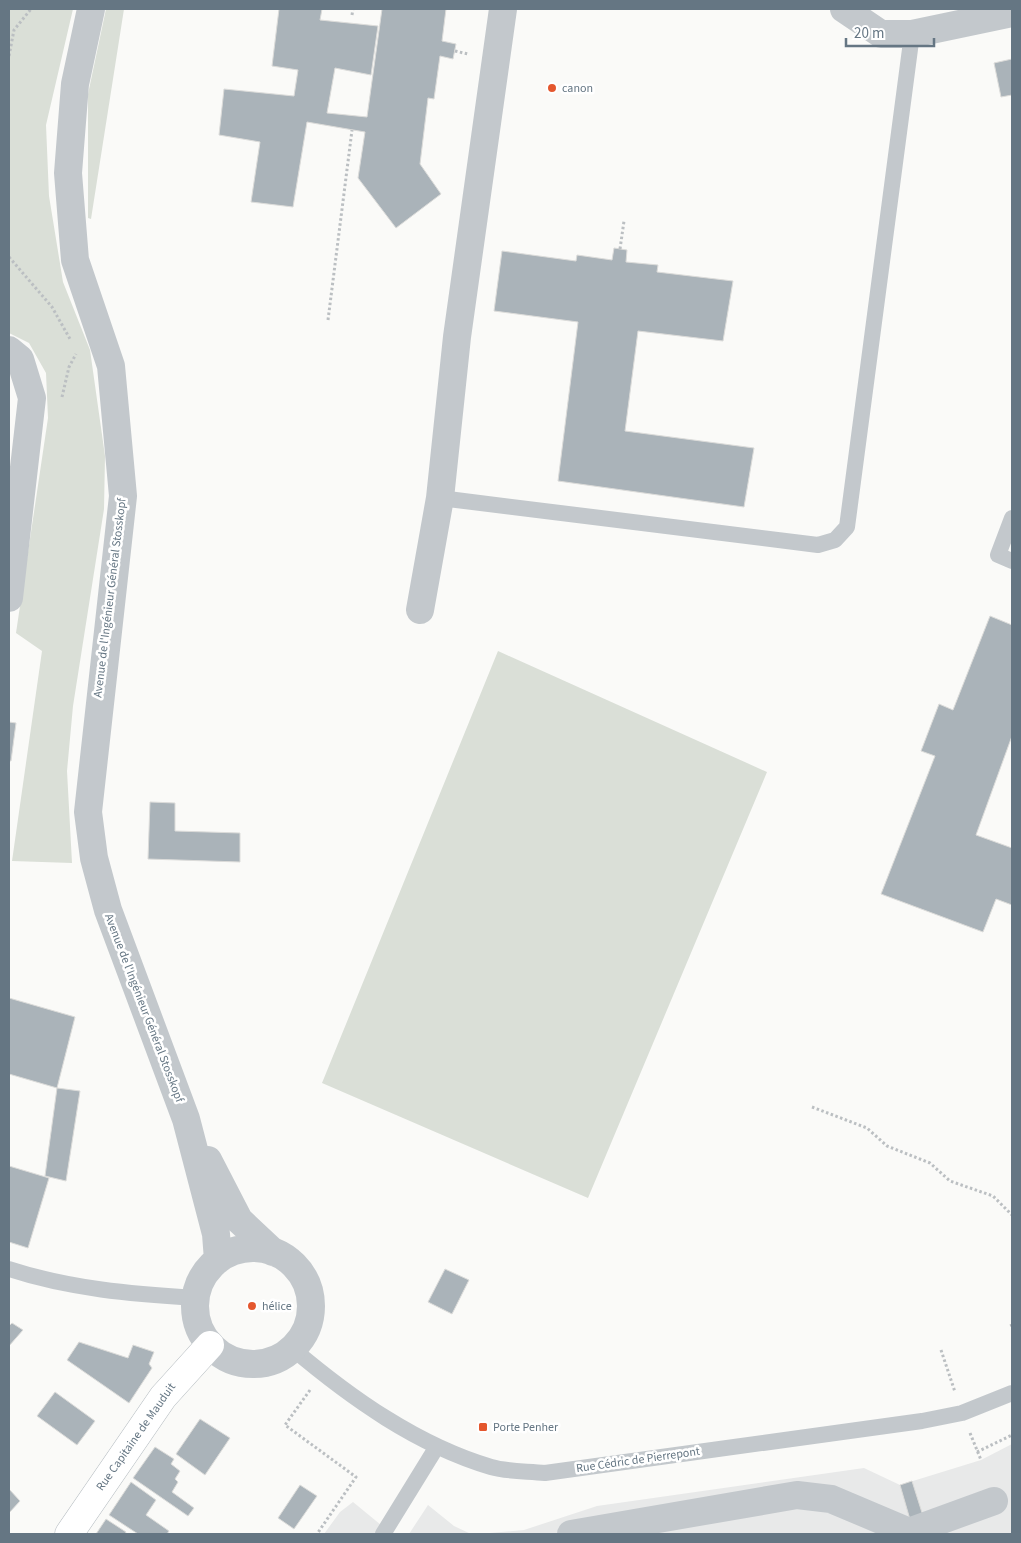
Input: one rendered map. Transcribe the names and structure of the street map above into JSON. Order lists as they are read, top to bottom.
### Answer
{
  "streets": {
    "street": ["Avenue de l'Ingénieur Général Stosskopf", "Rue Capitaine de Mauduit"],
    "lane": ["Rue Cédric de Pierrepont"]
  },
  "crossings": [
    ["Avenue de l'Ingénieur Général Stosskopf", "Rue Capitaine de Mauduit"],
    ["Avenue de l'Ingénieur Général Stosskopf", "Rue Cédric de Pierrepont"],
    ["Rue Capitaine de Mauduit", "Rue Cédric de Pierrepont"]
  ],
  "places": {
    "other": ["canon", "hélice"],
    "transit": ["Porte Penher"]
  },
  "scale_bar": "20 m"
}
